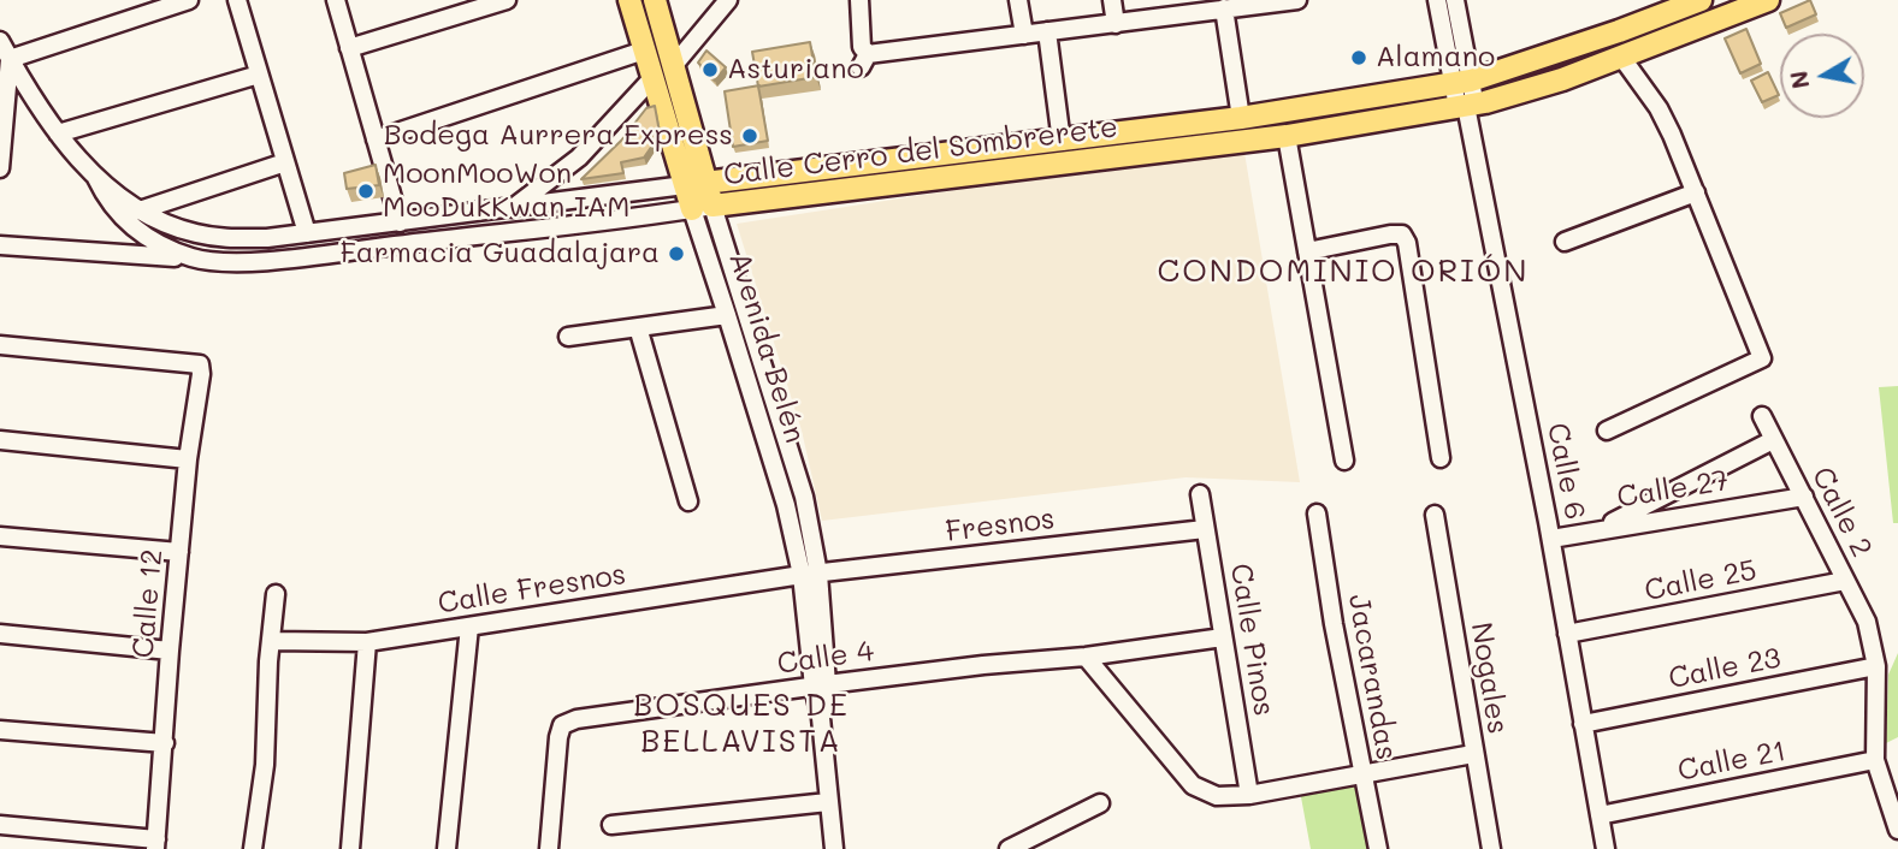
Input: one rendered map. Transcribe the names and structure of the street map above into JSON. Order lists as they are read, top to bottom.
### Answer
{
  "streets": {
    "main road": ["Calle Cerro del Sombrerete", "Avenida Belén"],
    "street": [
      "Calle 6",
      "Calle 27",
      "Calle 2",
      "Fresnos",
      "Calle 25",
      "Calle Fresnos",
      "Calle 12",
      "Calle Pinos",
      "Calle 4",
      "Calle 23",
      "Jacarandas",
      "Nogales",
      "Calle 21"
    ]
  },
  "crossings": [
    ["Calle Cerro del Sombrerete", "Avenida Belén"],
    ["Calle Cerro del Sombrerete", "Calle 6"],
    ["Avenida Belén", "Fresnos"],
    ["Avenida Belén", "Calle Fresnos"],
    ["Avenida Belén", "Calle 4"],
    ["Calle 6", "Calle 27"],
    ["Calle 6", "Calle 25"],
    ["Calle 6", "Calle 23"],
    ["Calle 6", "Calle 21"],
    ["Calle 27", "Calle 2"],
    ["Calle 2", "Calle 25"],
    ["Calle 2", "Calle 23"],
    ["Calle 2", "Calle 21"],
    ["Fresnos", "Calle Fresnos"],
    ["Fresnos", "Calle Pinos"],
    ["Calle Pinos", "Calle 4"]
  ],
  "districts": ["CONDOMINIO ORIÓN", "BOSQUES DE BELLAVISTA"],
  "places": [
    "Alamano",
    "Asturiano",
    "Bodega Aurrera Express",
    "MoonMooWon MooDukKwan IAM",
    "Farmacia Guadalajara"
  ],
  "north": "left"
}
